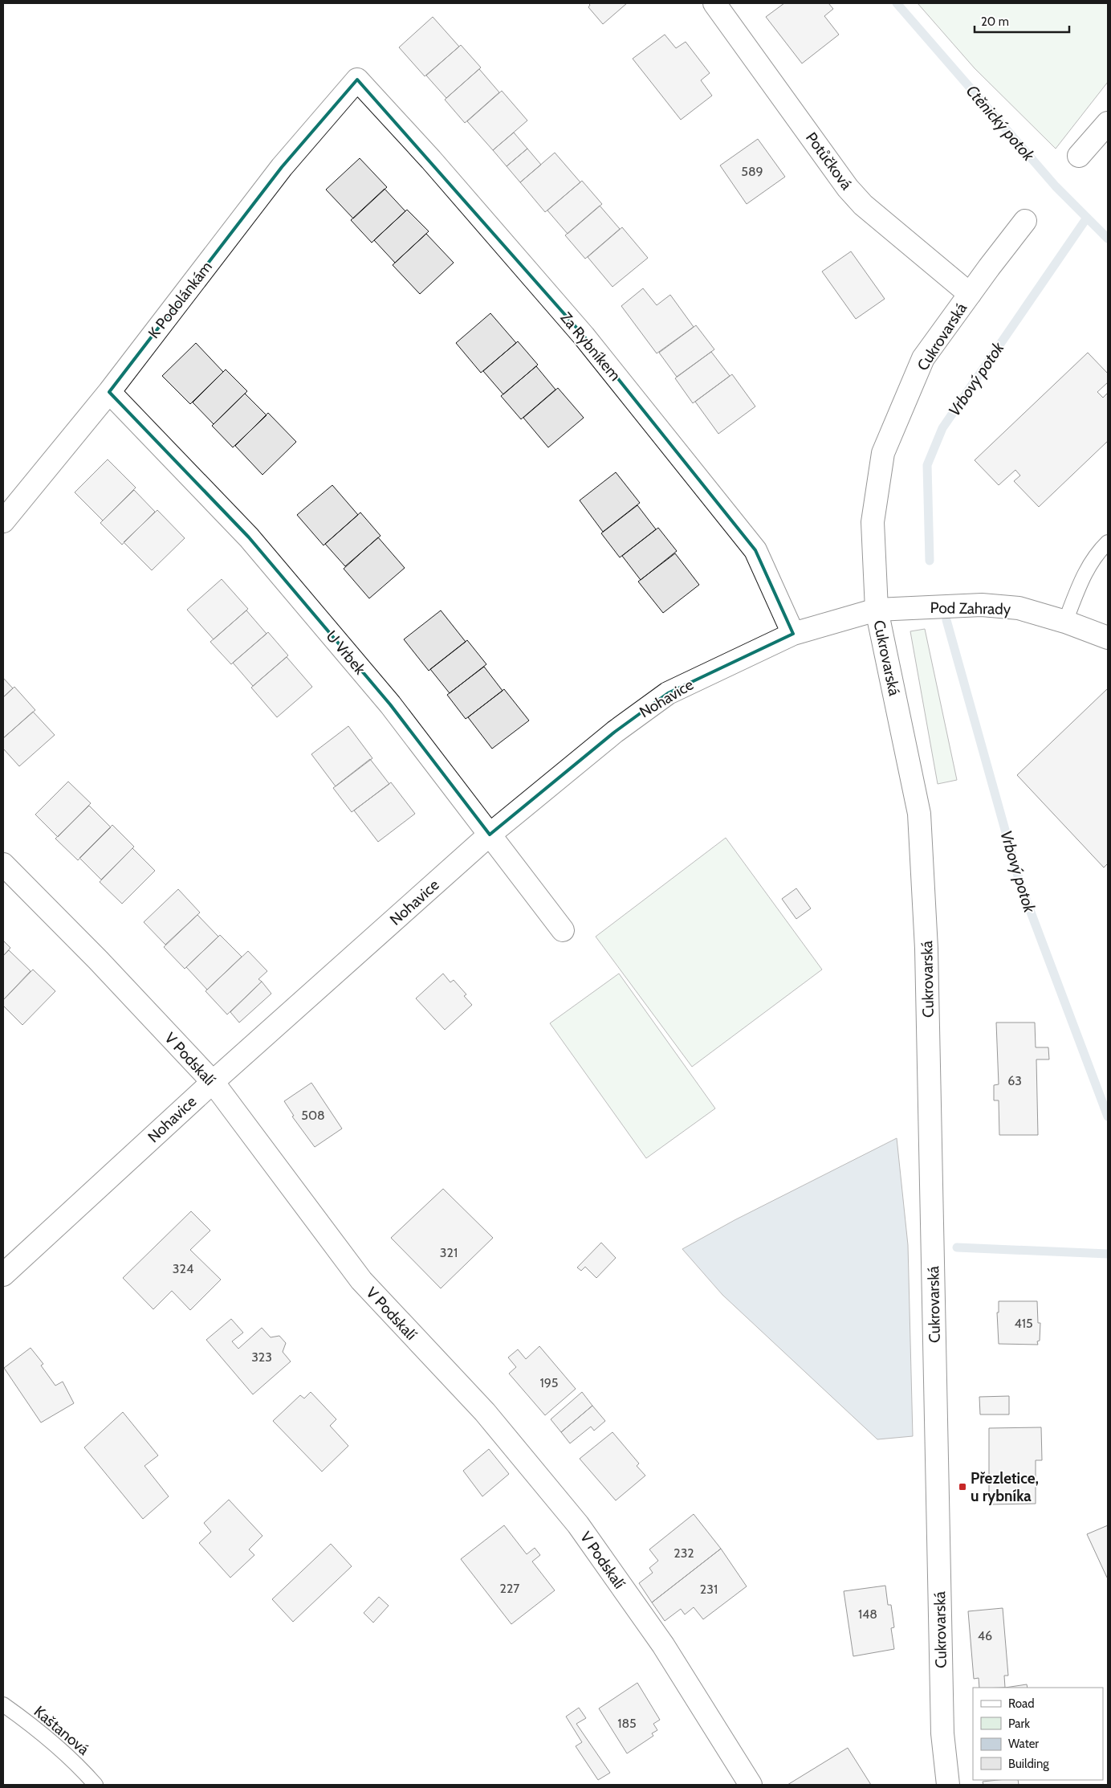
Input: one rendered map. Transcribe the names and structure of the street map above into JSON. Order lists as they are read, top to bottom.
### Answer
{
  "streets": {
    "street": [
      "Potůčková",
      "K Podolánkám",
      "Cukrovarská",
      "Za Rybníkem",
      "Pod Zahrady",
      "U Vrbek",
      "Nohavice",
      "V Podskalí"
    ],
    "lane": ["Kaštanová"]
  },
  "crossings": [
    ["Potůčková", "Cukrovarská"],
    ["K Podolánkám", "Za Rybníkem"],
    ["K Podolánkám", "U Vrbek"],
    ["Cukrovarská", "Pod Zahrady"],
    ["Cukrovarská", "Nohavice"],
    ["Za Rybníkem", "Nohavice"],
    ["Pod Zahrady", "Nohavice"],
    ["U Vrbek", "Nohavice"],
    ["Nohavice", "V Podskalí"]
  ],
  "water": ["Ctěnický potok", "Vrbový potok"],
  "places": {
    "transit": ["Přezletice, u rybníka"]
  },
  "house_numbers": [
    "589",
    "63",
    "508",
    "321",
    "324",
    "415",
    "323",
    "195",
    "232",
    "227",
    "231",
    "148",
    "46",
    "185"
  ],
  "legend": [
    "Road",
    "Park",
    "Water",
    "Building"
  ],
  "scale_bar": "20 m"
}
